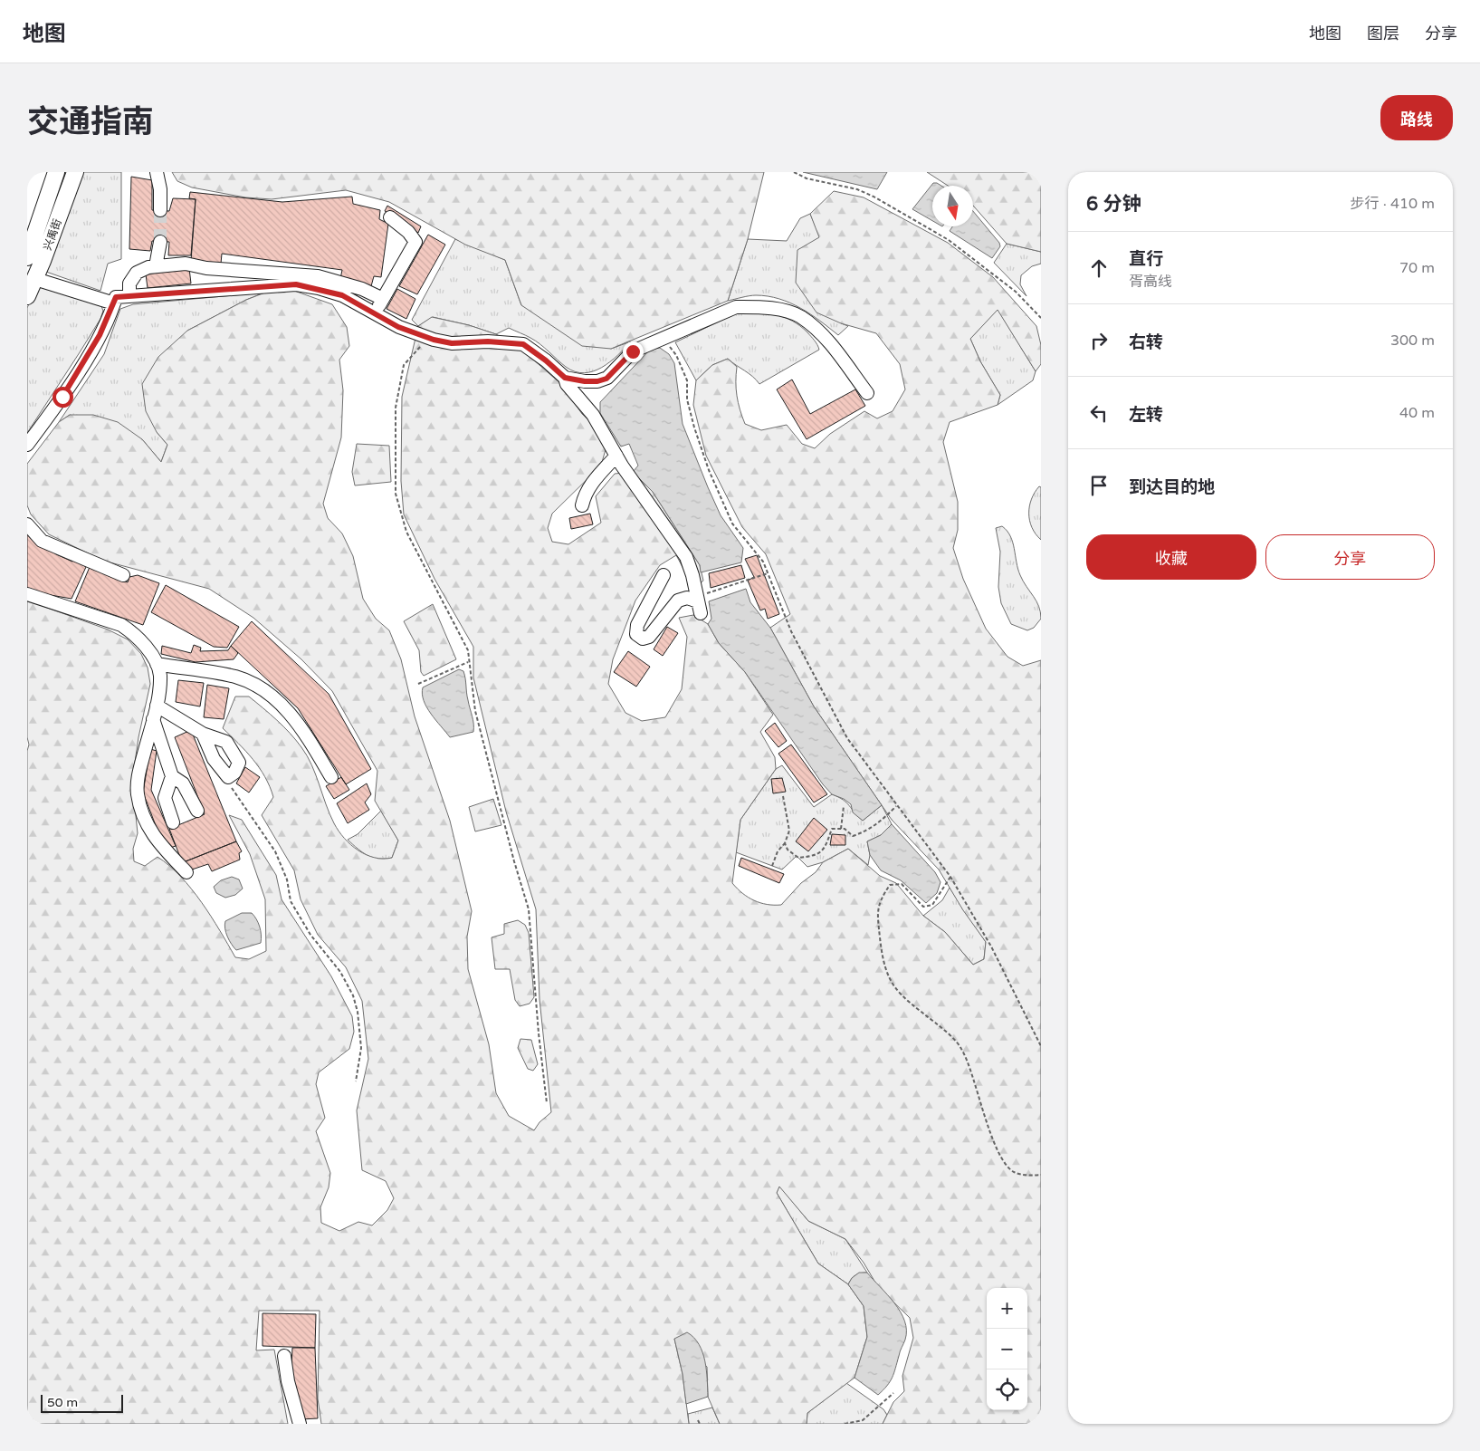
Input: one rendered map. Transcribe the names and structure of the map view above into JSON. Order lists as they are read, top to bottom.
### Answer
{
  "streets": {
    "main road": ["兴禹街"]
  },
  "scale_bar": "50 m",
  "north": "bottom",
  "page": {
    "header": "地图",
    "nav": ["地图", "图层", "分享"],
    "title": "交通指南",
    "buttons": [
      "路线",
      ["收藏", "分享"]
    ],
    "heading": ["6 分钟", "步行 · 410 m"],
    "list": [
      ["直行", "胥高线", "70 m"],
      ["右转", "300 m"],
      ["左转", "40 m"],
      "到达目的地"
    ],
    "map_buttons": ["+", "−"],
    "scale": "50 m"
  }
}
